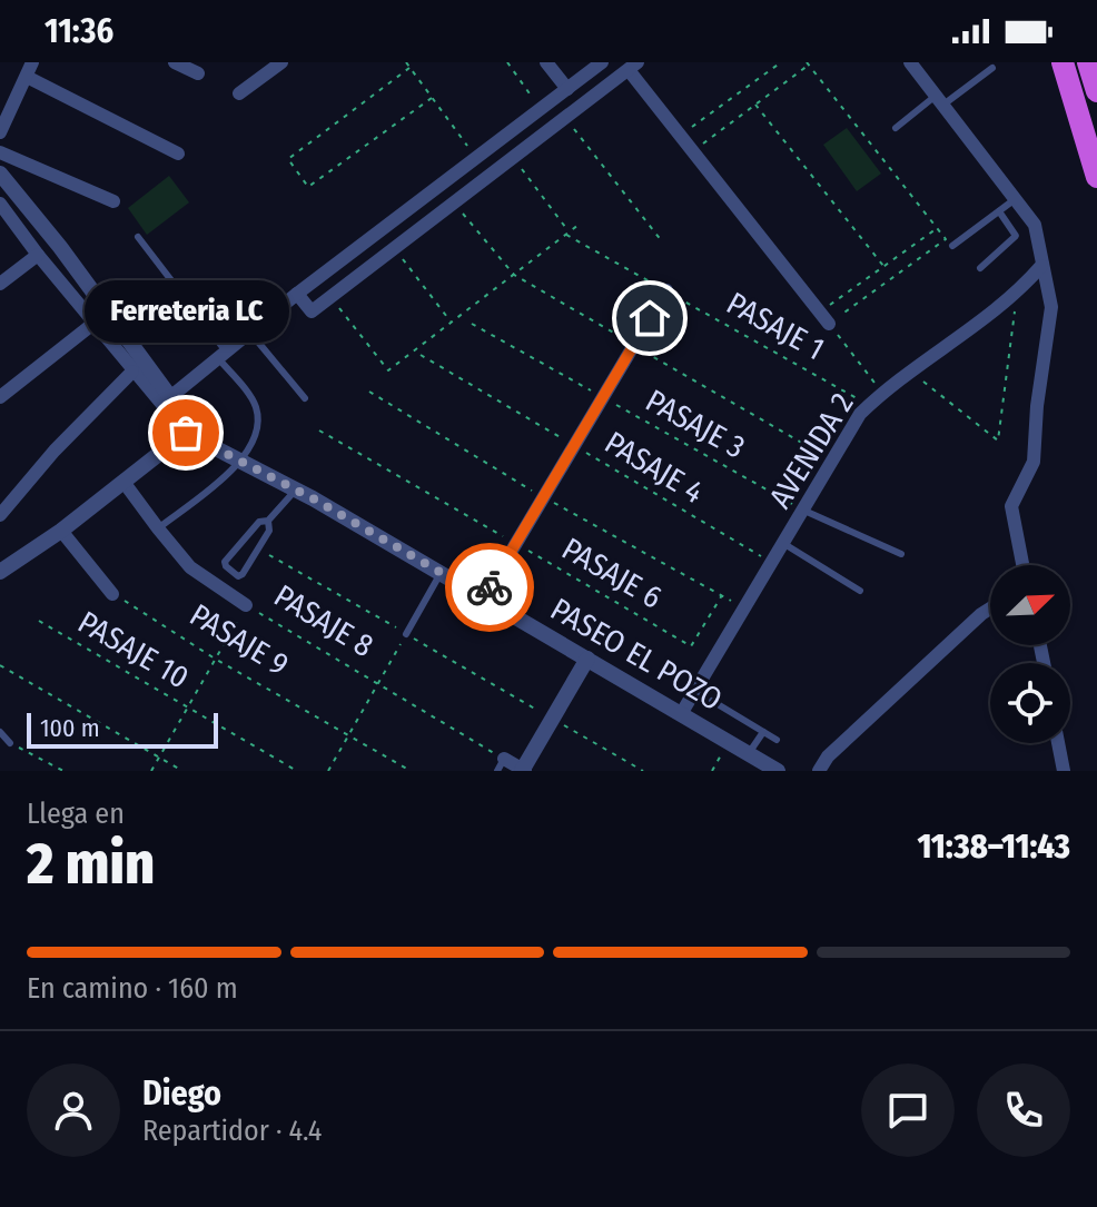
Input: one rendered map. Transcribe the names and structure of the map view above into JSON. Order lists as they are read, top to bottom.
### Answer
{
  "streets": {
    "street": ["AVENIDA 2", "PASAJE 8", "PASEO EL POZO"],
    "path": [
      "PASAJE 1",
      "PASAJE 3",
      "PASAJE 4",
      "PASAJE 6",
      "PASAJE 9",
      "PASAJE 10"
    ]
  },
  "crossings": [
    ["PASAJE 1", "AVENIDA 2"],
    ["PASAJE 3", "AVENIDA 2"],
    ["AVENIDA 2", "PASAJE 4"],
    ["AVENIDA 2", "PASEO EL POZO"]
  ],
  "places": ["Ferreteria LC"],
  "scale_bar": "100 m",
  "north": "top right",
  "page": {
    "status": "11:36",
    "bubble": "Ferreteria LC",
    "scale": "100 m",
    "heading": ["2 min", "Llega en", "11:38–11:43"],
    "panel": ["Diego", "Repartidor · 4.4"],
    "bar": "En camino · 160 m"
  }
}
